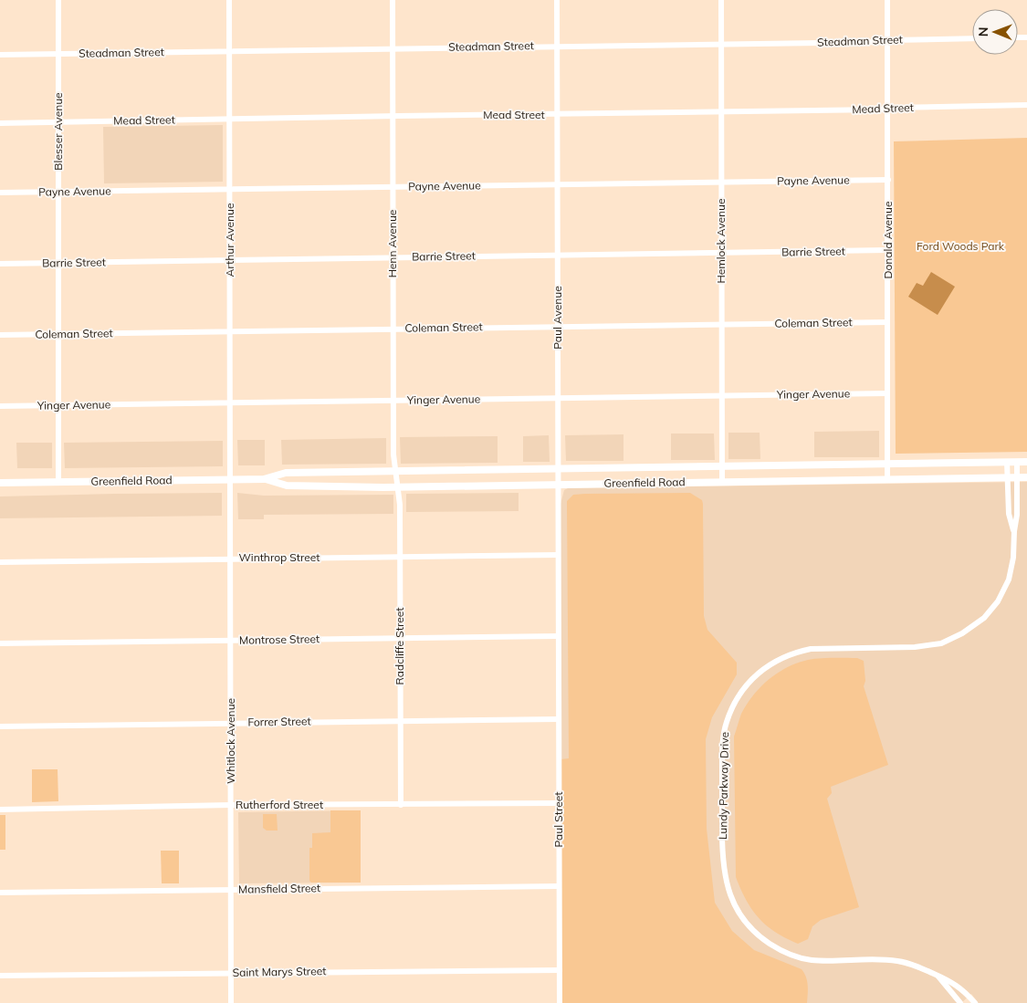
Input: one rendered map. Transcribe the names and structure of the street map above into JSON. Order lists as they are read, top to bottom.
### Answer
{
  "streets": {
    "main road": ["Greenfield Road"],
    "street": [
      "Steadman Street",
      "Mead Street",
      "Blesser Avenue",
      "Payne Avenue",
      "Arthur Avenue",
      "Donald Avenue",
      "Hemlock Avenue",
      "Henn Avenue",
      "Barrie Street",
      "Paul Avenue",
      "Coleman Street",
      "Yinger Avenue",
      "Winthrop Street",
      "Montrose Street",
      "Radcliffe Street",
      "Forrer Street",
      "Whitlock Avenue",
      "Lundy Parkway Drive",
      "Rutherford Street",
      "Paul Street",
      "Mansfield Street",
      "Saint Marys Street"
    ]
  },
  "crossings": [
    ["Steadman Street", "Blesser Avenue"],
    ["Steadman Street", "Arthur Avenue"],
    ["Steadman Street", "Donald Avenue"],
    ["Steadman Street", "Hemlock Avenue"],
    ["Steadman Street", "Henn Avenue"],
    ["Steadman Street", "Paul Avenue"],
    ["Mead Street", "Blesser Avenue"],
    ["Mead Street", "Arthur Avenue"],
    ["Mead Street", "Donald Avenue"],
    ["Mead Street", "Hemlock Avenue"],
    ["Mead Street", "Henn Avenue"],
    ["Mead Street", "Paul Avenue"],
    ["Blesser Avenue", "Payne Avenue"],
    ["Blesser Avenue", "Barrie Street"],
    ["Blesser Avenue", "Coleman Street"],
    ["Blesser Avenue", "Yinger Avenue"],
    ["Blesser Avenue", "Greenfield Road"],
    ["Payne Avenue", "Arthur Avenue"],
    ["Payne Avenue", "Donald Avenue"],
    ["Payne Avenue", "Hemlock Avenue"],
    ["Payne Avenue", "Henn Avenue"],
    ["Payne Avenue", "Paul Avenue"],
    ["Arthur Avenue", "Barrie Street"],
    ["Arthur Avenue", "Coleman Street"],
    ["Arthur Avenue", "Yinger Avenue"],
    ["Arthur Avenue", "Greenfield Road"],
    ["Arthur Avenue", "Whitlock Avenue"],
    ["Donald Avenue", "Barrie Street"],
    ["Donald Avenue", "Coleman Street"],
    ["Donald Avenue", "Yinger Avenue"],
    ["Donald Avenue", "Greenfield Road"],
    ["Hemlock Avenue", "Barrie Street"],
    ["Hemlock Avenue", "Coleman Street"],
    ["Hemlock Avenue", "Yinger Avenue"],
    ["Hemlock Avenue", "Greenfield Road"],
    ["Henn Avenue", "Barrie Street"],
    ["Henn Avenue", "Coleman Street"],
    ["Henn Avenue", "Yinger Avenue"],
    ["Henn Avenue", "Greenfield Road"],
    ["Henn Avenue", "Radcliffe Street"],
    ["Barrie Street", "Paul Avenue"],
    ["Paul Avenue", "Coleman Street"],
    ["Paul Avenue", "Yinger Avenue"],
    ["Paul Avenue", "Greenfield Road"],
    ["Paul Avenue", "Winthrop Street"],
    ["Paul Avenue", "Montrose Street"],
    ["Paul Avenue", "Paul Street"],
    ["Greenfield Road", "Radcliffe Street"],
    ["Greenfield Road", "Whitlock Avenue"],
    ["Greenfield Road", "Lundy Parkway Drive"],
    ["Winthrop Street", "Radcliffe Street"],
    ["Winthrop Street", "Whitlock Avenue"],
    ["Montrose Street", "Radcliffe Street"],
    ["Montrose Street", "Whitlock Avenue"],
    ["Montrose Street", "Paul Street"],
    ["Radcliffe Street", "Forrer Street"],
    ["Radcliffe Street", "Rutherford Street"],
    ["Forrer Street", "Whitlock Avenue"],
    ["Forrer Street", "Paul Street"],
    ["Whitlock Avenue", "Rutherford Street"],
    ["Whitlock Avenue", "Mansfield Street"],
    ["Whitlock Avenue", "Saint Marys Street"],
    ["Rutherford Street", "Paul Street"],
    ["Paul Street", "Mansfield Street"],
    ["Paul Street", "Saint Marys Street"]
  ],
  "parks": ["Ford Woods Park"],
  "north": "left"
}
